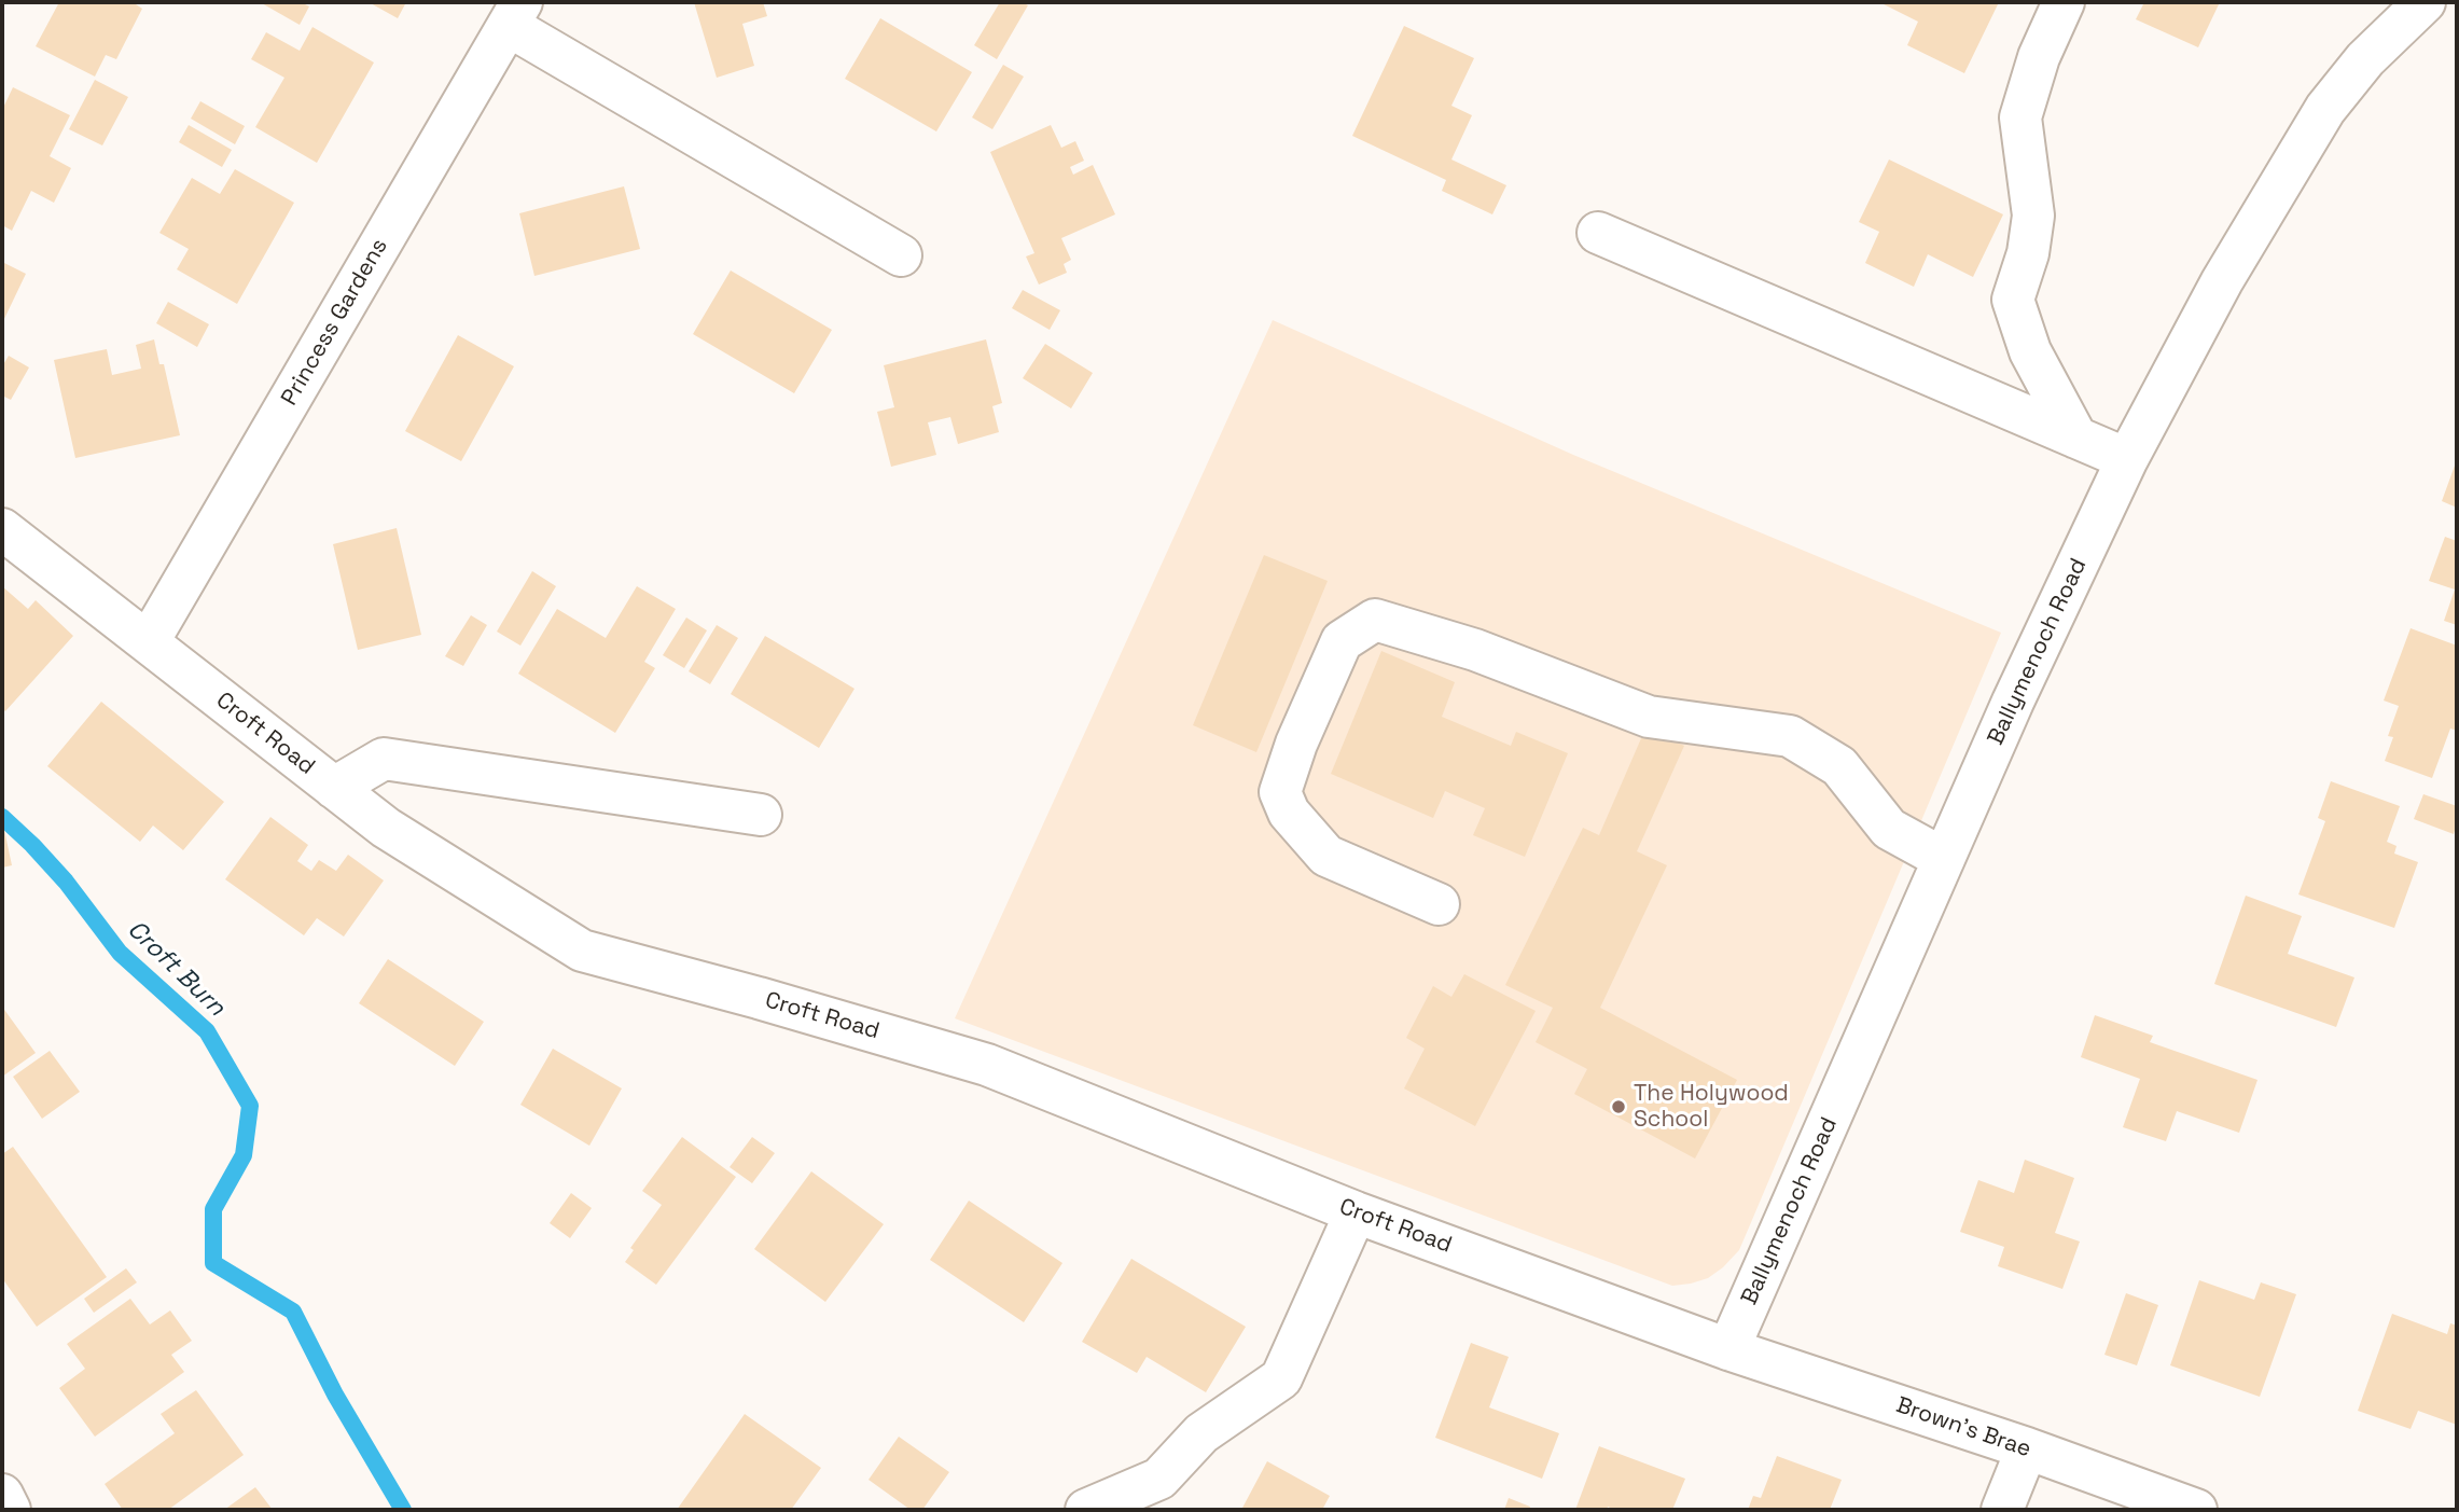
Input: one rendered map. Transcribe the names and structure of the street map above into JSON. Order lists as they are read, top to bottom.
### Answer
{
  "streets": {
    "street": [
      "Princess Gardens",
      "Ballymenoch Road",
      "Croft Road",
      "Brown's Brae"
    ]
  },
  "crossings": [
    ["Princess Gardens", "Croft Road"],
    ["Ballymenoch Road", "Croft Road"],
    ["Ballymenoch Road", "Brown's Brae"],
    ["Croft Road", "Brown's Brae"]
  ],
  "water": ["Croft Burn"],
  "places": ["The Holywood School"]
}
